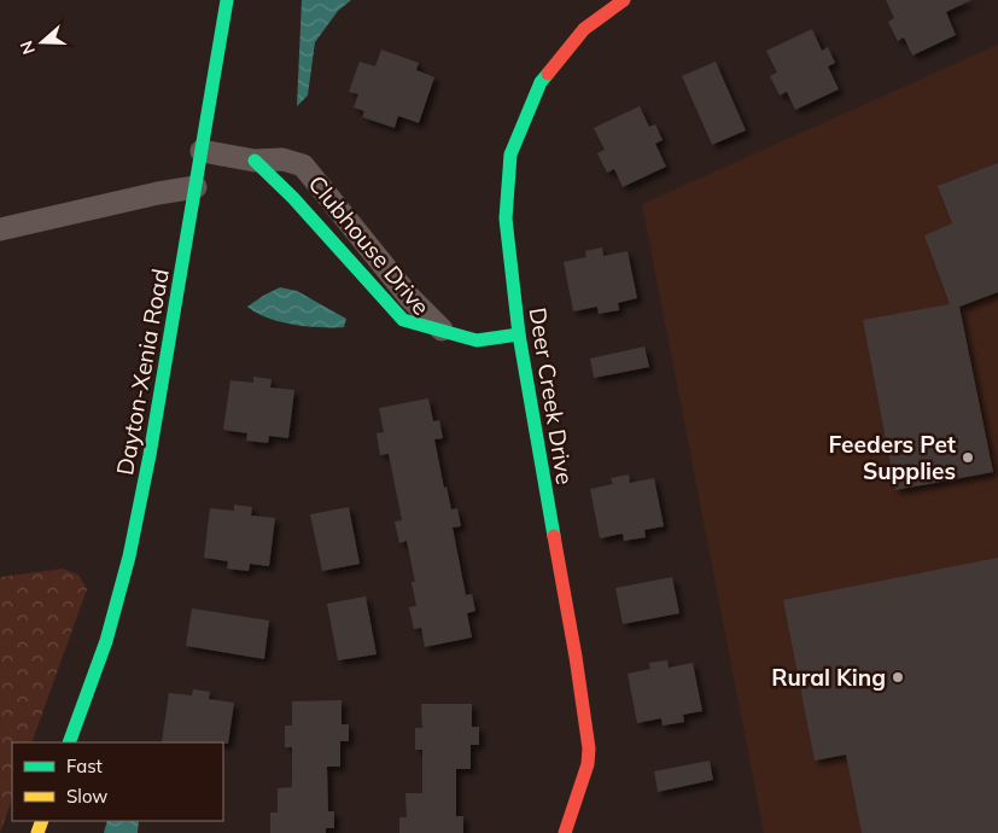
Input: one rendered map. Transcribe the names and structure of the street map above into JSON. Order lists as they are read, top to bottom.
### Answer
{
  "streets": {
    "street": ["Clubhouse Drive", "Dayton-Xenia Road", "Deer Creek Drive"]
  },
  "crossings": [
    ["Clubhouse Drive", "Dayton-Xenia Road"],
    ["Clubhouse Drive", "Deer Creek Drive"]
  ],
  "places": ["Feeders Pet Supplies", "Rural King"],
  "legend": ["Fast", "Slow"],
  "north": "left"
}
